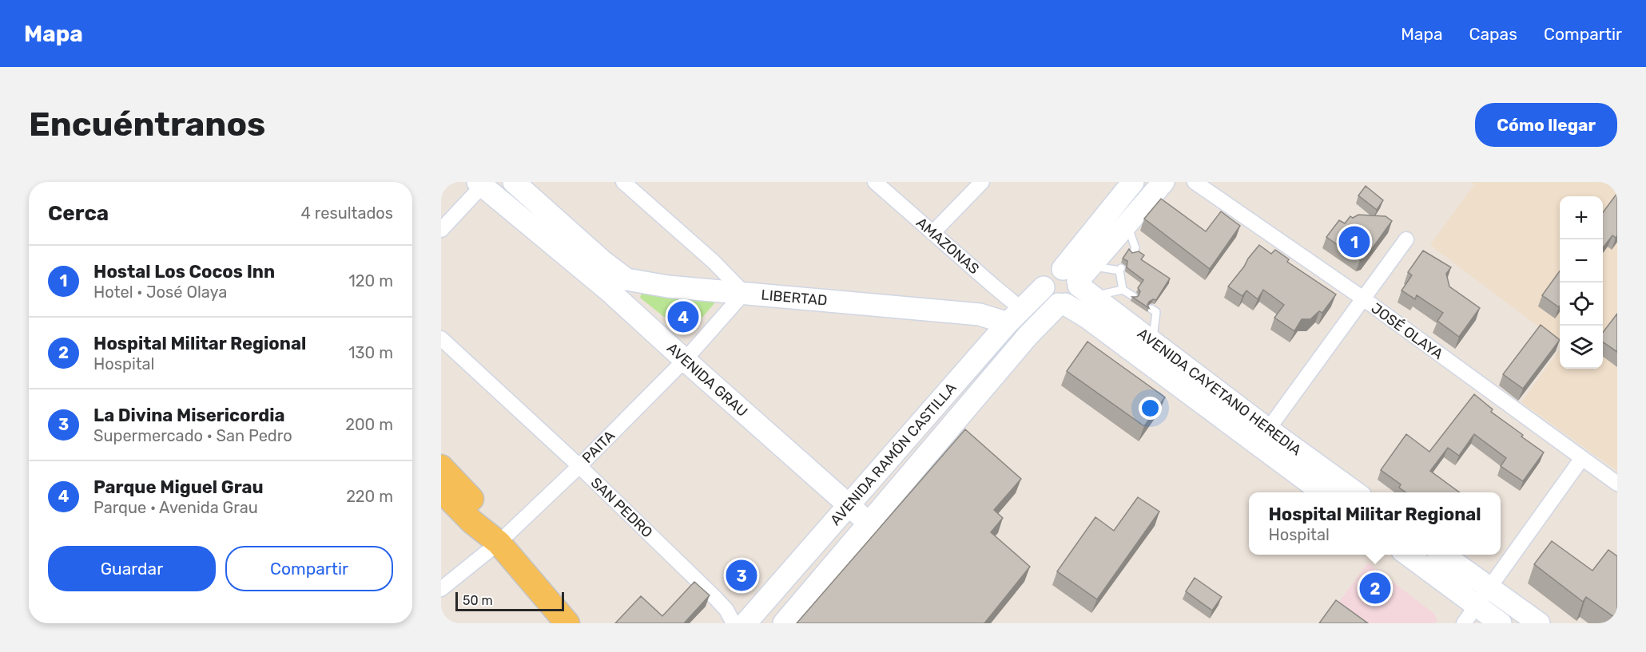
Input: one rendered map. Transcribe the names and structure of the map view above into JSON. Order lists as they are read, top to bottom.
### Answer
{
  "streets": {
    "main road": [
      "LIBERTAD",
      "AVENIDA GRAU",
      "AVENIDA CAYETANO HEREDIA",
      "AVENIDA RAMÓN CASTILLA"
    ],
    "street": [
      "AMAZONAS",
      "JOSÉ OLAYA",
      "PAITA",
      "SAN PEDRO"
    ]
  },
  "crossings": [
    ["AMAZONAS", "LIBERTAD"],
    ["AMAZONAS", "AVENIDA RAMÓN CASTILLA"],
    ["LIBERTAD", "PAITA"],
    ["LIBERTAD", "AVENIDA RAMÓN CASTILLA"],
    ["AVENIDA GRAU", "PAITA"],
    ["AVENIDA GRAU", "AVENIDA RAMÓN CASTILLA"],
    ["AVENIDA CAYETANO HEREDIA", "AVENIDA RAMÓN CASTILLA"],
    ["PAITA", "SAN PEDRO"]
  ],
  "scale_bar": "50 m",
  "page": {
    "header": "Mapa",
    "nav": ["Mapa", "Capas", "Compartir"],
    "buttons": [
      "Cómo llegar",
      ["Guardar", "Compartir"]
    ],
    "title": "Encuéntranos",
    "heading": ["Cerca", "4 resultados"],
    "map_buttons": ["+", "−"],
    "pins": [
      "1",
      "4",
      "3",
      "2"
    ],
    "list": [
      {
        "mark": "1",
        "name": "Hostal Los Cocos Inn",
        "note": "Hotel · José Olaya",
        "value": "120 m"
      },
      {
        "mark": "2",
        "name": "Hospital Militar Regional",
        "note": "Hospital",
        "value": "130 m"
      },
      {
        "mark": "3",
        "name": "La Divina Misericordia",
        "note": "Supermercado · San Pedro",
        "value": "200 m"
      },
      {
        "mark": "4",
        "name": "Parque Miguel Grau",
        "note": "Parque · Avenida Grau",
        "value": "220 m"
      }
    ],
    "popup": ["Hospital Militar Regional", "Hospital"],
    "scale": "50 m"
  }
}
